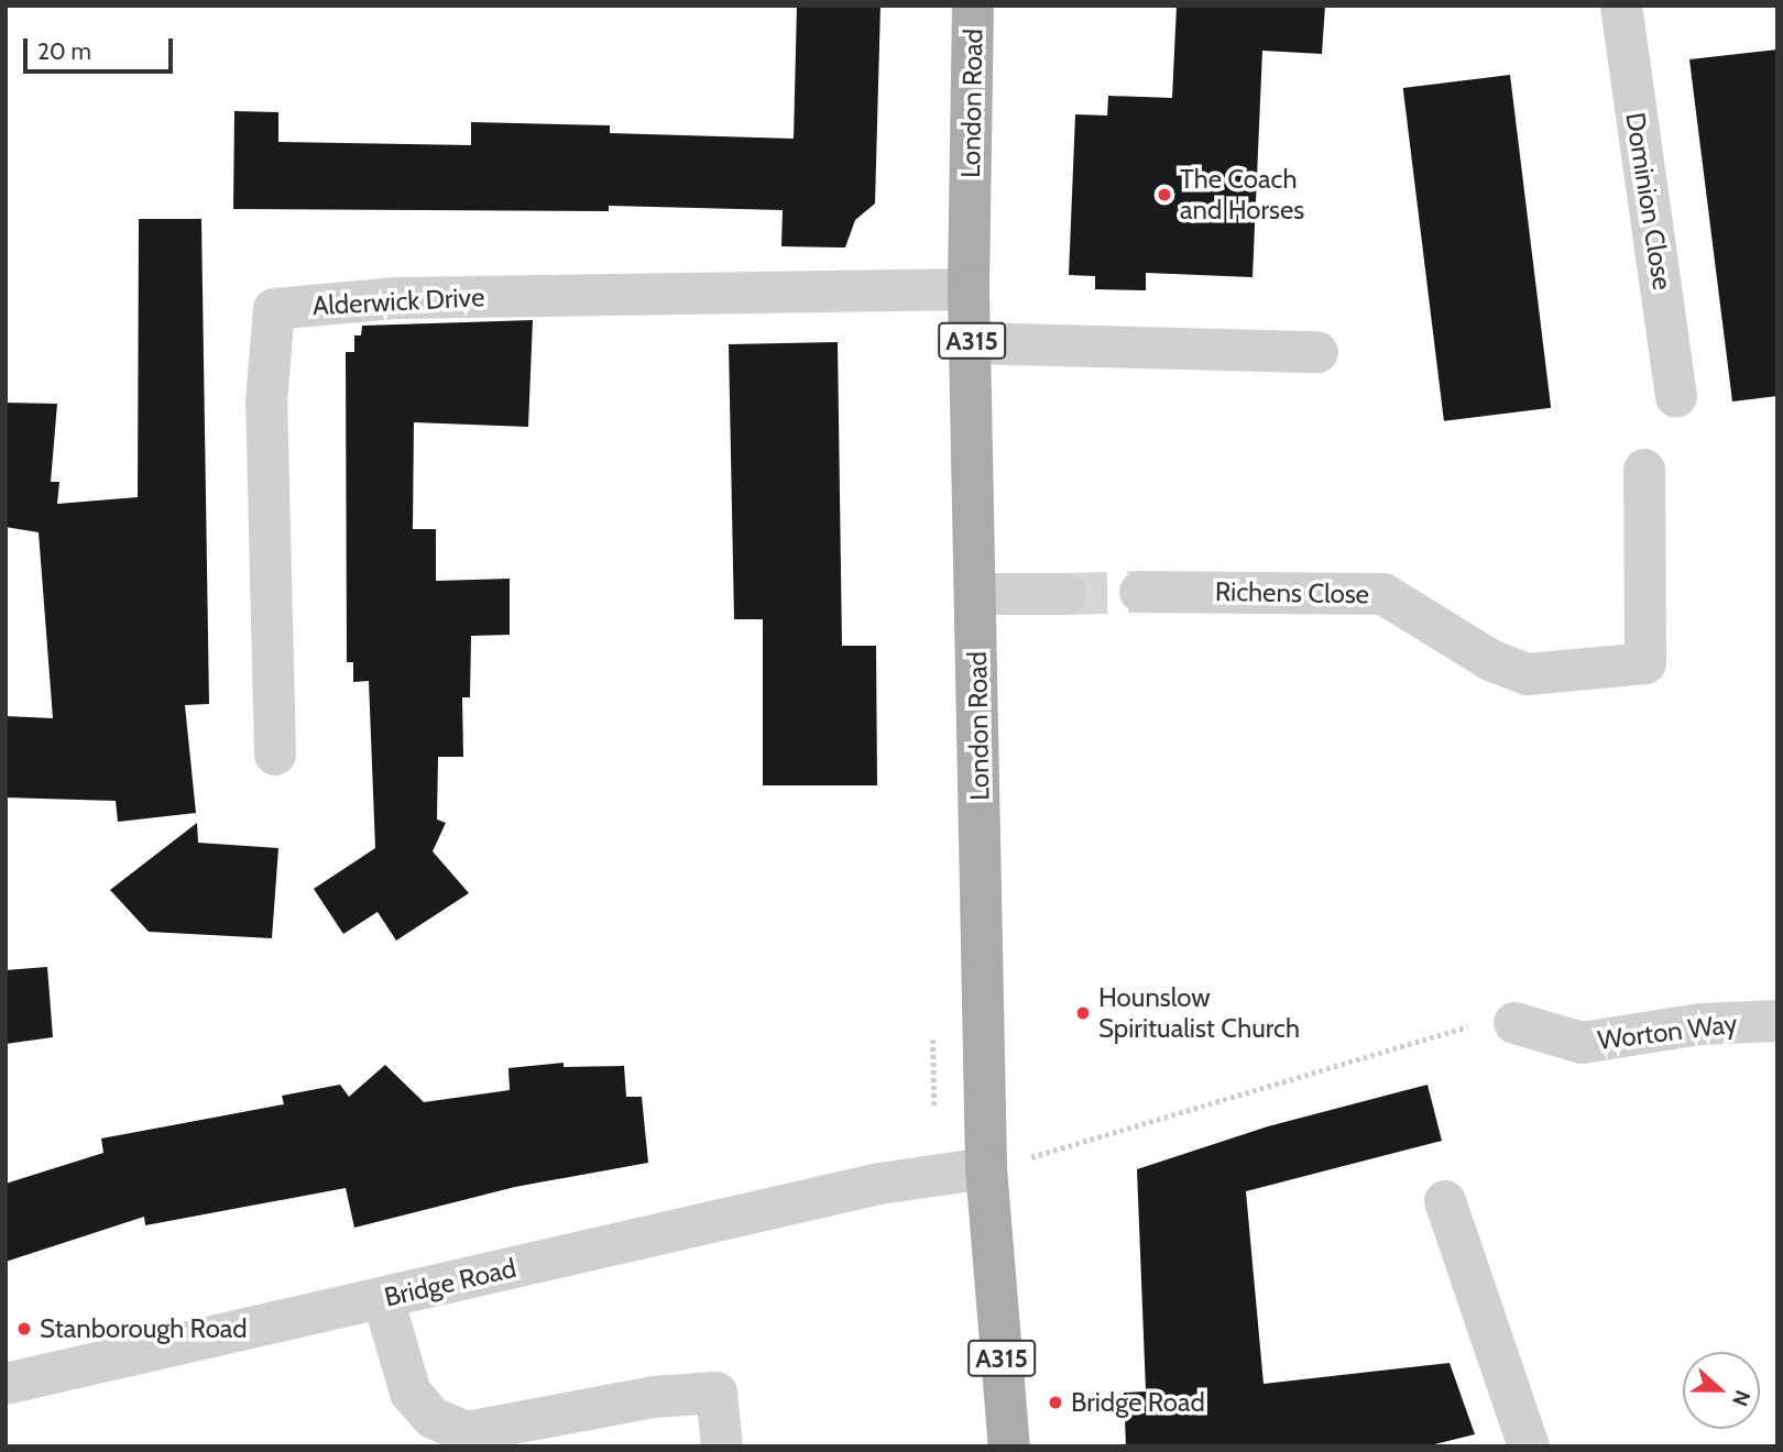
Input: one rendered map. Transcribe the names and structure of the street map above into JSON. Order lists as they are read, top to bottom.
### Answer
{
  "streets": {
    "main road": ["London Road", "A315"],
    "street": [
      "Dominion Close",
      "Alderwick Drive",
      "Richens Close",
      "Worton Way",
      "Bridge Road"
    ]
  },
  "crossings": [
    ["London Road", "Alderwick Drive"],
    ["London Road", "Bridge Road"]
  ],
  "places": [
    "The Coach and Horses",
    "Hounslow Spiritualist Church",
    "Stanborough Road",
    "Bridge Road"
  ],
  "scale_bar": "20 m",
  "north": "right"
}
